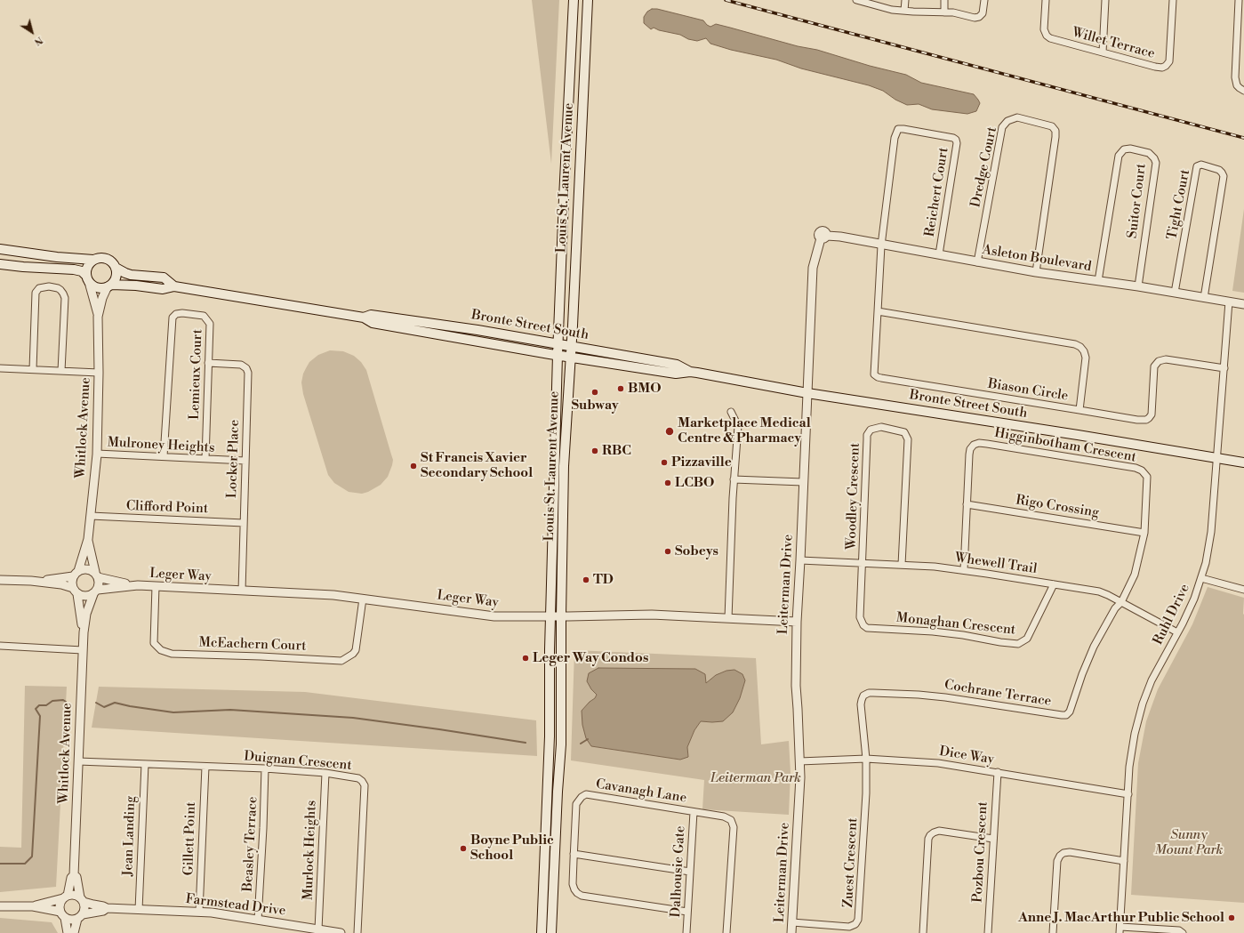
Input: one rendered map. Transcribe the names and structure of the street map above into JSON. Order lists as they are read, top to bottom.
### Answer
{
  "streets": {
    "main road": ["Louis St. Laurent Avenue", "Bronte Street South"],
    "street": [
      "Willet Terrace",
      "Dredge Court",
      "Reichert Court",
      "Suitor Court",
      "Tight Court",
      "Asleton Boulevard",
      "Lemieux Court",
      "Biason Circle",
      "Whitlock Avenue",
      "Mulroney Heights",
      "Higginbotham Crescent",
      "Locker Place",
      "Woodley Crescent",
      "Rigo Crossing",
      "Clifford Point",
      "Whewell Trail",
      "Leger Way",
      "Leiterman Drive",
      "Ruhl Drive",
      "Monaghan Crescent",
      "McEachern Court",
      "Cochrane Terrace",
      "Dice Way",
      "Duignan Crescent",
      "Cavanagh Lane",
      "Jean Landing",
      "Gillett Point",
      "Beasley Terrace",
      "Murlock Heights",
      "Pozbou Crescent",
      "Zuest Crescent",
      "Dalhousie Gate",
      "Farmstead Drive"
    ]
  },
  "crossings": [
    ["Dredge Court", "Asleton Boulevard"],
    ["Louis St. Laurent Avenue", "Bronte Street South"],
    ["Louis St. Laurent Avenue", "Leger Way"],
    ["Reichert Court", "Asleton Boulevard"],
    ["Reichert Court", "Biason Circle"],
    ["Suitor Court", "Asleton Boulevard"],
    ["Tight Court", "Asleton Boulevard"],
    ["Asleton Boulevard", "Biason Circle"],
    ["Asleton Boulevard", "Leiterman Drive"],
    ["Asleton Boulevard", "Ruhl Drive"],
    ["Bronte Street South", "Whitlock Avenue"],
    ["Bronte Street South", "Leiterman Drive"],
    ["Bronte Street South", "Ruhl Drive"],
    ["Lemieux Court", "Mulroney Heights"],
    ["Lemieux Court", "Locker Place"],
    ["Whitlock Avenue", "Mulroney Heights"],
    ["Whitlock Avenue", "Clifford Point"],
    ["Whitlock Avenue", "Leger Way"],
    ["Whitlock Avenue", "Duignan Crescent"],
    ["Whitlock Avenue", "Farmstead Drive"],
    ["Mulroney Heights", "Locker Place"],
    ["Higginbotham Crescent", "Rigo Crossing"],
    ["Higginbotham Crescent", "Whewell Trail"],
    ["Higginbotham Crescent", "Cochrane Terrace"],
    ["Locker Place", "Clifford Point"],
    ["Locker Place", "Leger Way"],
    ["Woodley Crescent", "Whewell Trail"],
    ["Woodley Crescent", "Monaghan Crescent"],
    ["Whewell Trail", "Leiterman Drive"],
    ["Whewell Trail", "Ruhl Drive"],
    ["Whewell Trail", "Monaghan Crescent"],
    ["Whewell Trail", "Cochrane Terrace"],
    ["Leger Way", "Leiterman Drive"],
    ["Leger Way", "McEachern Court"],
    ["Leiterman Drive", "Dice Way"],
    ["Leiterman Drive", "Zuest Crescent"],
    ["Ruhl Drive", "Dice Way"],
    ["Cochrane Terrace", "Dice Way"],
    ["Cochrane Terrace", "Zuest Crescent"],
    ["Dice Way", "Pozbou Crescent"],
    ["Dice Way", "Zuest Crescent"],
    ["Duignan Crescent", "Jean Landing"],
    ["Duignan Crescent", "Gillett Point"],
    ["Duignan Crescent", "Beasley Terrace"],
    ["Duignan Crescent", "Murlock Heights"],
    ["Cavanagh Lane", "Dalhousie Gate"],
    ["Jean Landing", "Farmstead Drive"],
    ["Gillett Point", "Farmstead Drive"],
    ["Beasley Terrace", "Farmstead Drive"],
    ["Murlock Heights", "Farmstead Drive"]
  ],
  "parks": ["Leiterman Park", "Sunny Mount Park"],
  "places": [
    "BMO",
    "Subway",
    "Marketplace Medical Centre & Pharmacy",
    "RBC",
    "Pizzaville",
    "St Francis Xavier Secondary School",
    "LCBO",
    "Sobeys",
    "TD",
    "Leger Way Condos",
    "Boyne Public School",
    "Anne J. MacArthur Public School"
  ],
  "north": "bottom right"
}
